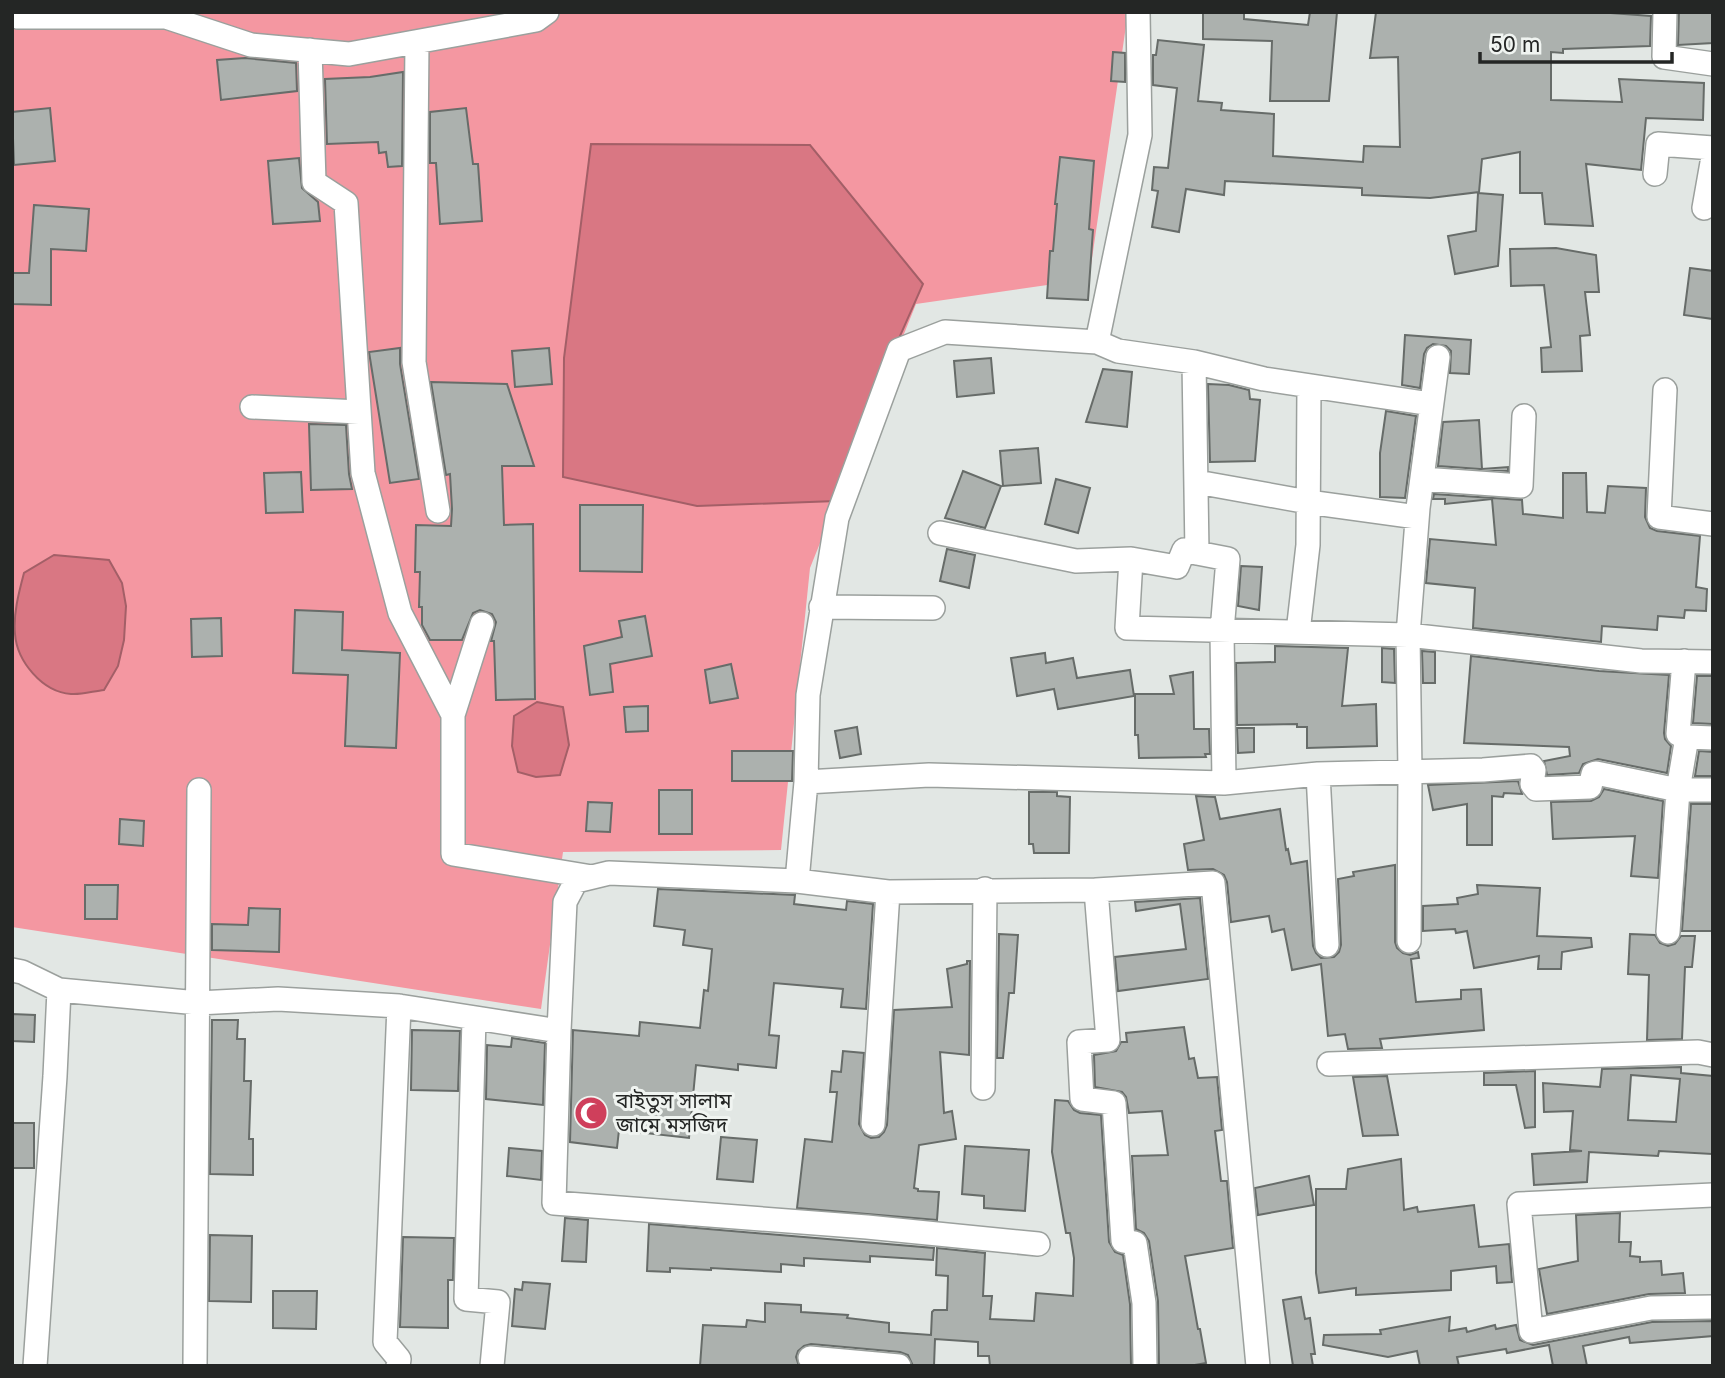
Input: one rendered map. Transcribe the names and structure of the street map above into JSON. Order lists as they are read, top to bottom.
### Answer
{
  "places": {
    "mosque": ["বাইতুস সালাম জামে মসজিদ"]
  },
  "scale_bar": "50 m"
}
